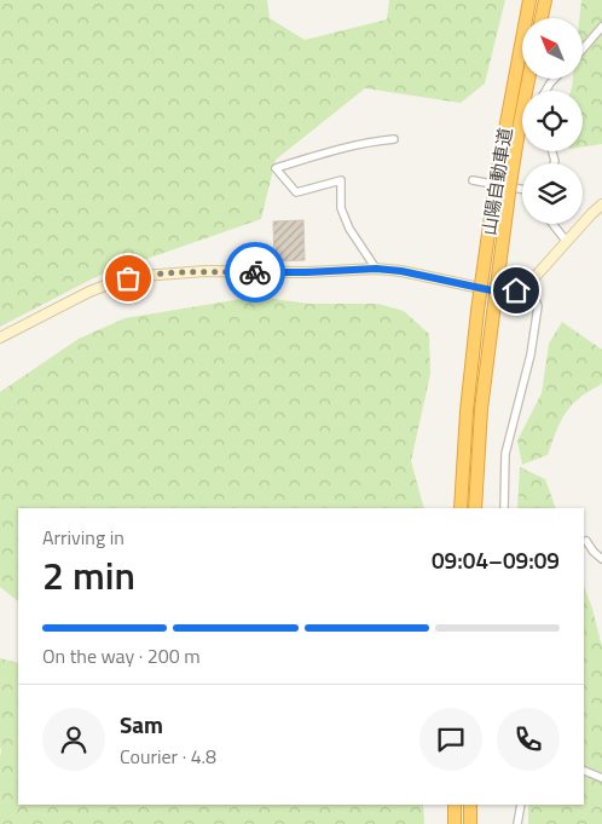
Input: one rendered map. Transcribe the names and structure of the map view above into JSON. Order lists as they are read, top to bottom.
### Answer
{
  "streets": {
    "highway": ["山陽自動車道"]
  },
  "north": "top left",
  "page": {
    "heading": ["2 min", "Arriving in", "09:04–09:09"],
    "panel": ["Sam", "Courier · 4.8"],
    "bar": "On the way · 200 m"
  }
}
